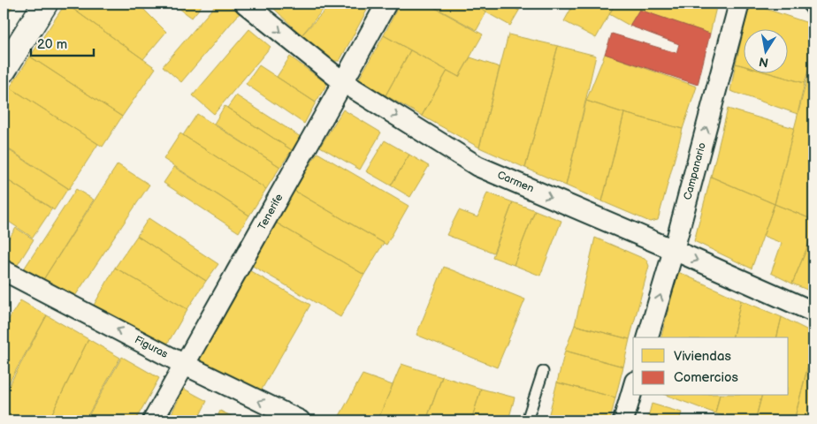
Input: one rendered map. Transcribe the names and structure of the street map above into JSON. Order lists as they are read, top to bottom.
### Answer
{
  "streets": {
    "street": [
      "Campanario",
      "Carmen",
      "Tenerife",
      "Figuras"
    ]
  },
  "crossings": [
    ["Campanario", "Carmen"],
    ["Carmen", "Tenerife"],
    ["Tenerife", "Figuras"]
  ],
  "one_way": ["Campanario", "Carmen", "Figuras"],
  "legend": ["Viviendas", "Comercios"],
  "scale_bar": "20 m",
  "north": "bottom"
}
